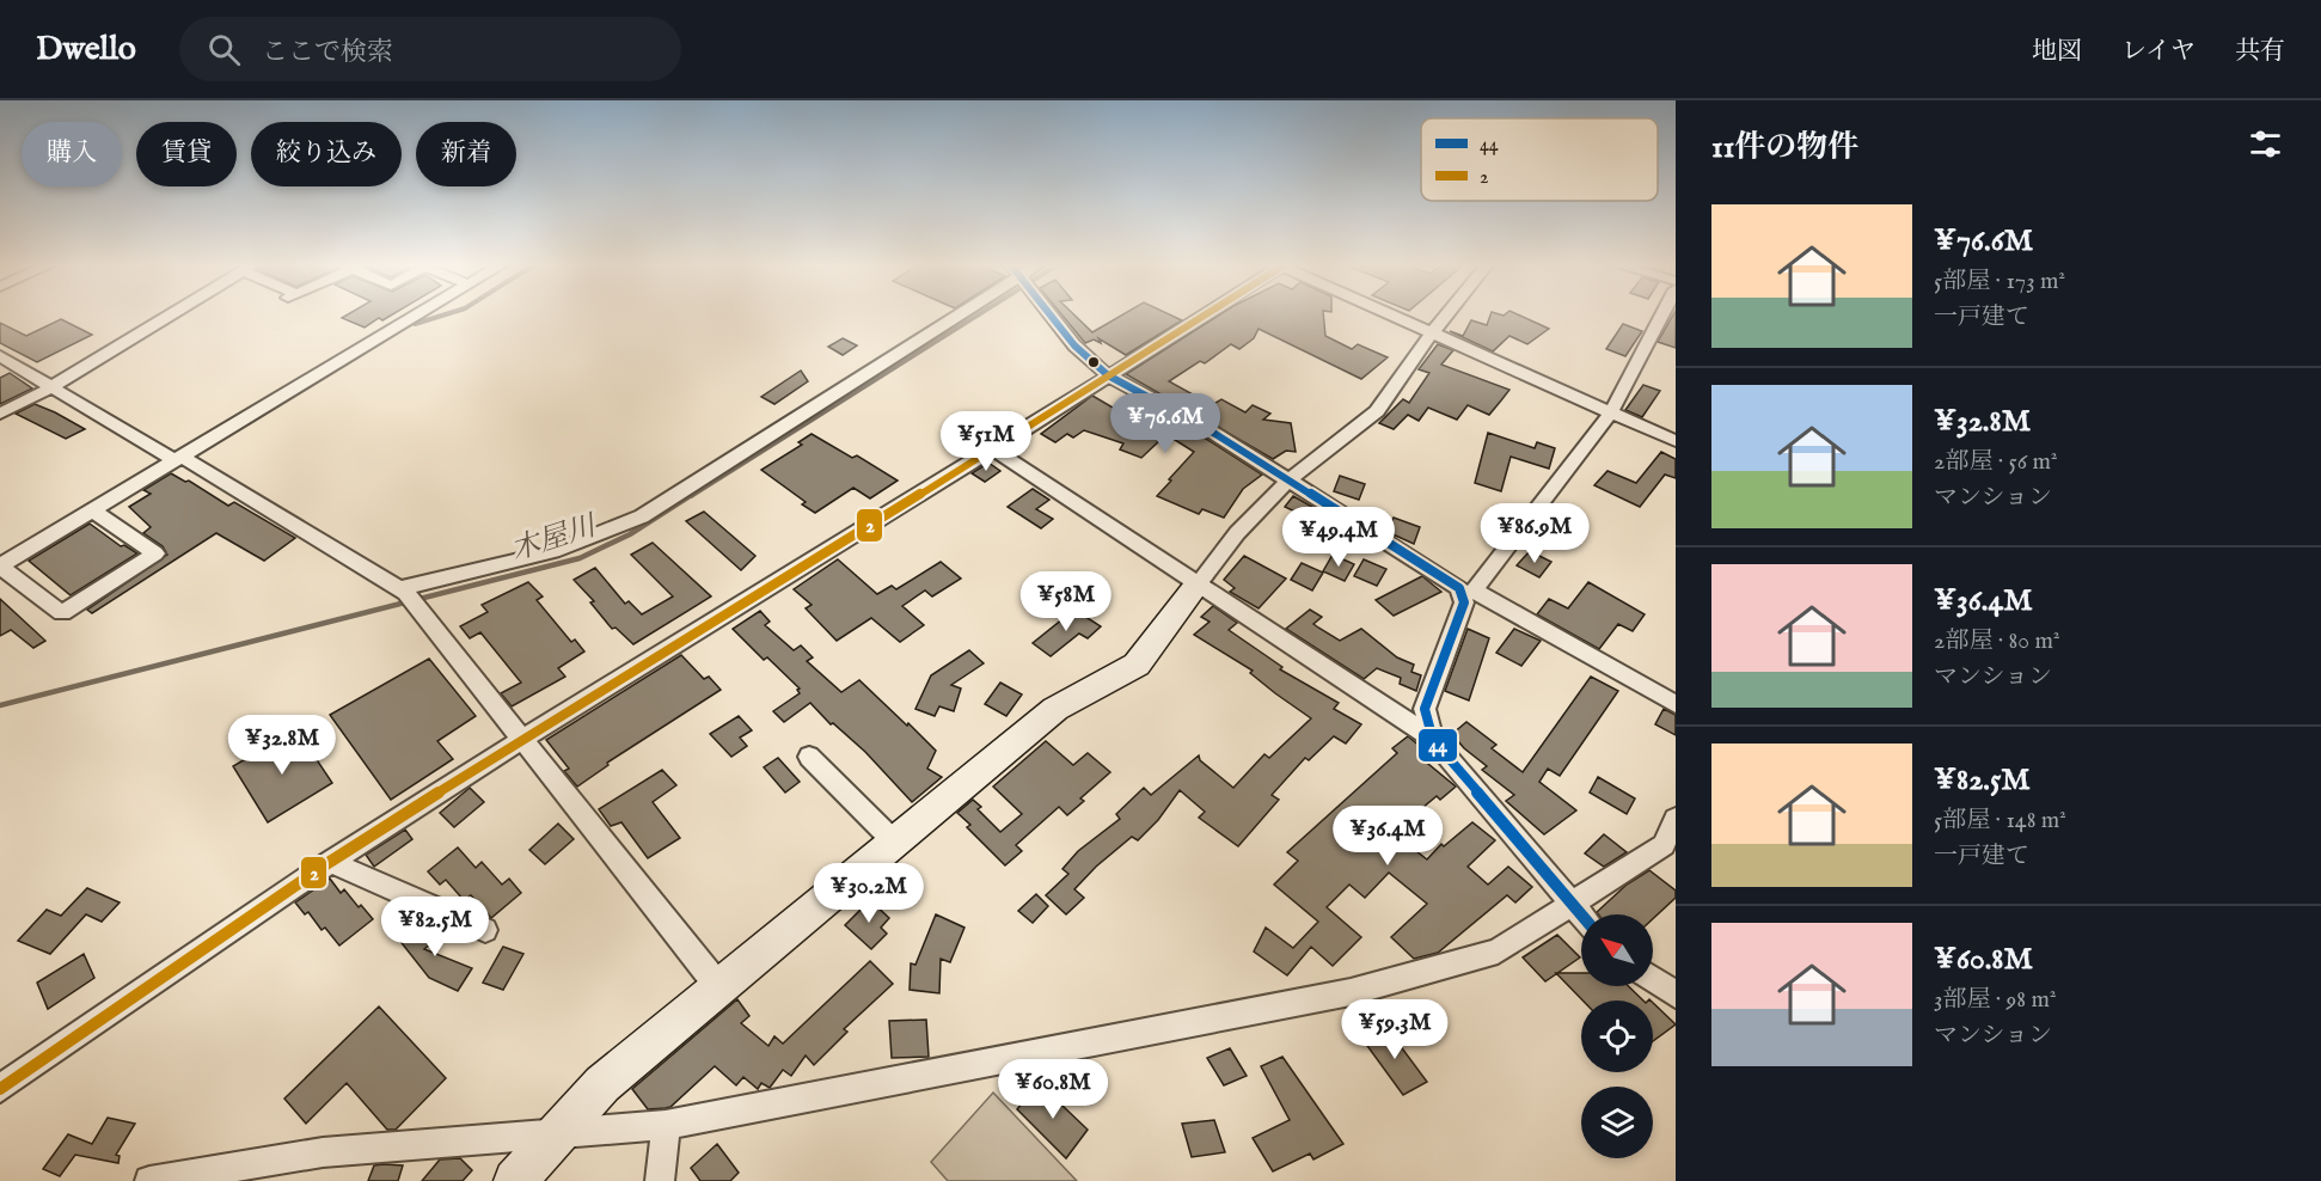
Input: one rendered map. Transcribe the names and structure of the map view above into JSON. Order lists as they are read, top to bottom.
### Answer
{
  "water": ["木屋川"],
  "lines": ["transit line 44", "transit line 2"],
  "legend": ["44", "2"],
  "north": "top left",
  "page": {
    "header": "Dwello",
    "search": "ここで検索",
    "nav": ["地図", "レイヤ", "共有"],
    "heading": "11件の物件",
    "chip": [
      "購入",
      "賃貸",
      "絞り込み",
      "新着"
    ],
    "list": [
      {
        "name": "¥76.6M",
        "note": "5部屋 · 173 m² · 一戸建て"
      },
      {
        "name": "¥32.8M",
        "note": "2部屋 · 56 m² · マンション"
      },
      {
        "name": "¥36.4M",
        "note": "2部屋 · 80 m² · マンション"
      },
      {
        "name": "¥82.5M",
        "note": "5部屋 · 148 m² · 一戸建て"
      },
      {
        "name": "¥60.8M",
        "note": "3部屋 · 98 m² · マンション"
      }
    ],
    "price": [
      "¥76.6M",
      "¥51M",
      "¥86.9M",
      "¥49.4M",
      "¥58M",
      "¥32.8M",
      "¥36.4M",
      "¥30.2M",
      "¥82.5M",
      "¥59.3M",
      "¥60.8M"
    ]
  }
}
